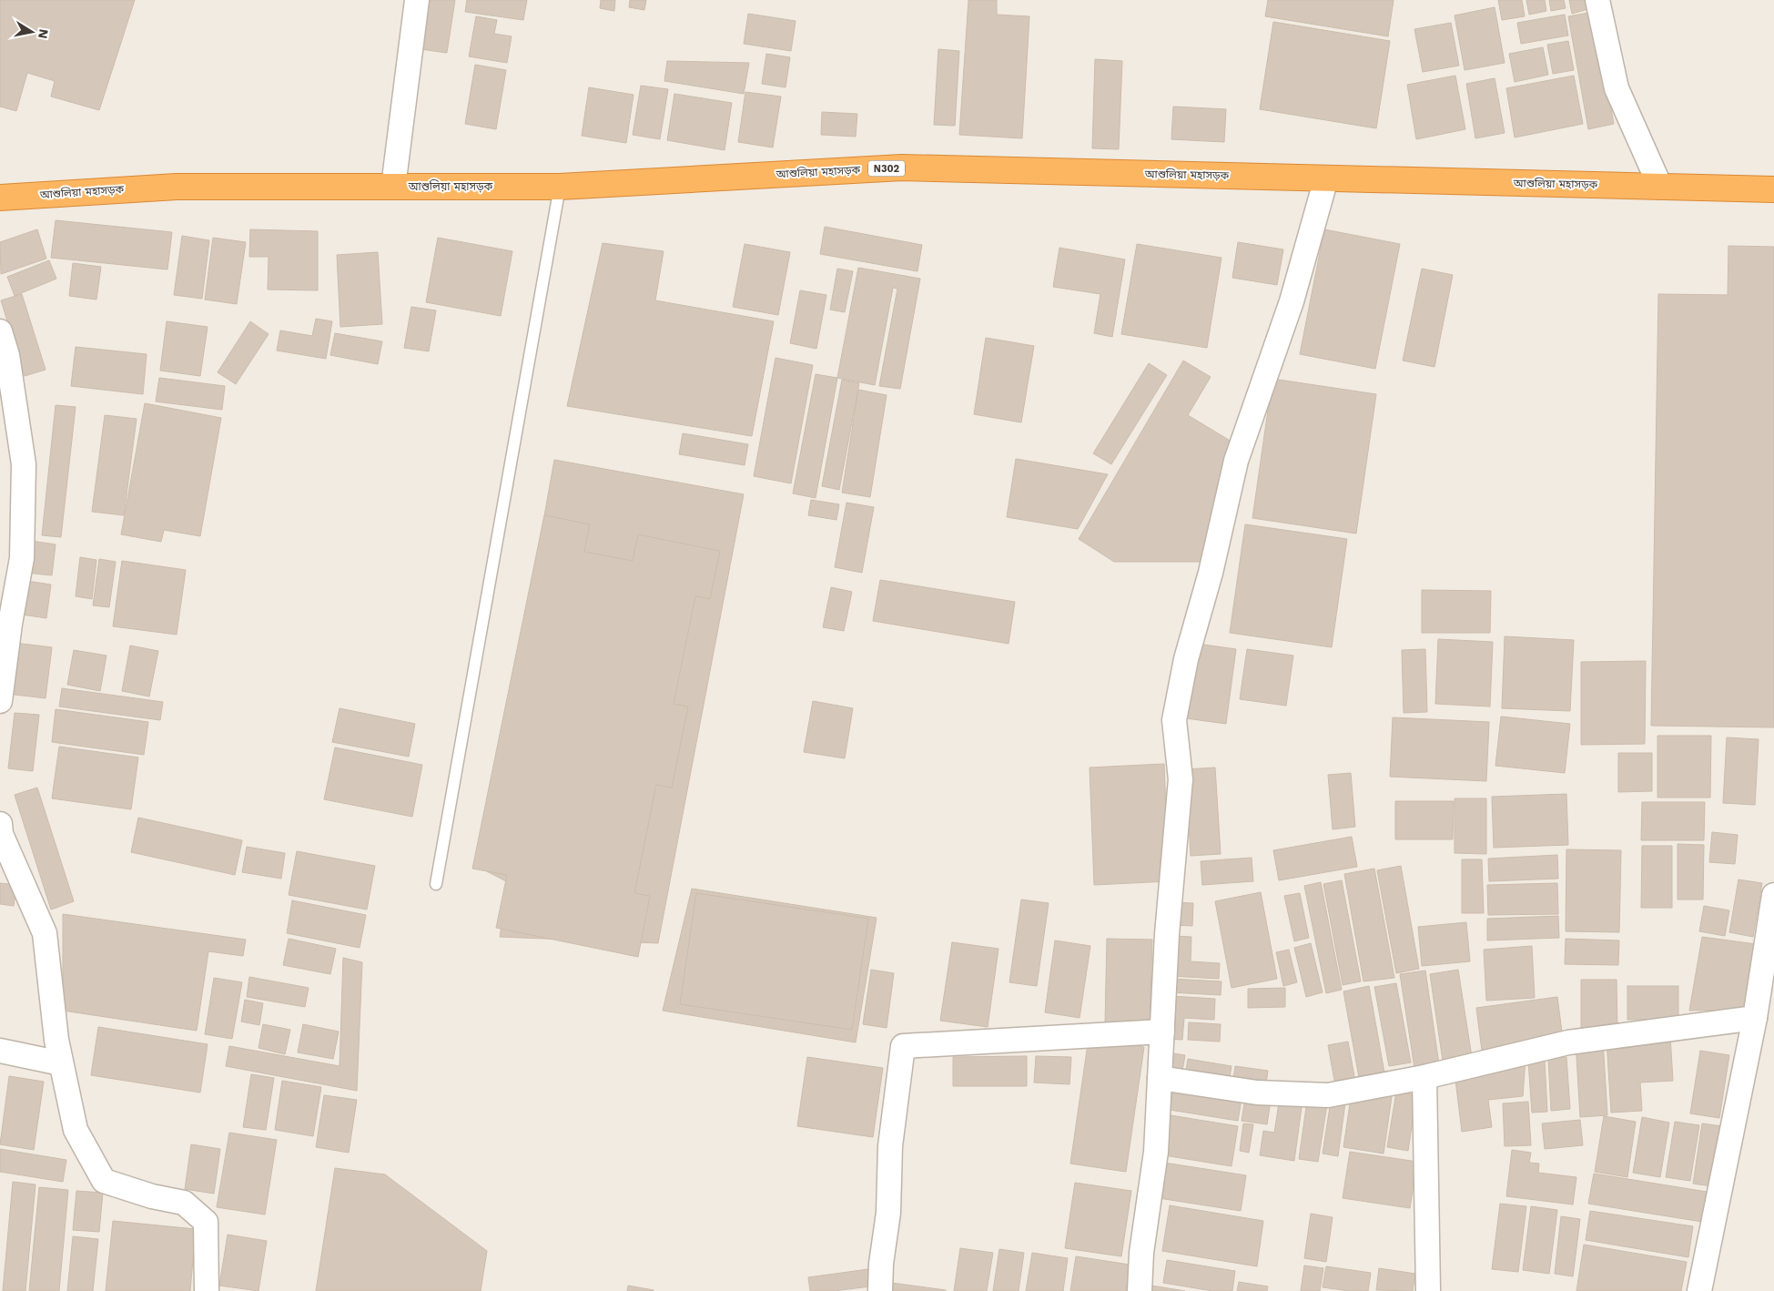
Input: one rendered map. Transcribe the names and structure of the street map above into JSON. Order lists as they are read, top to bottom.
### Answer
{
  "streets": {
    "highway": ["N302", "আশুলিয়া মহাসড়ক"]
  },
  "north": "right"
}
